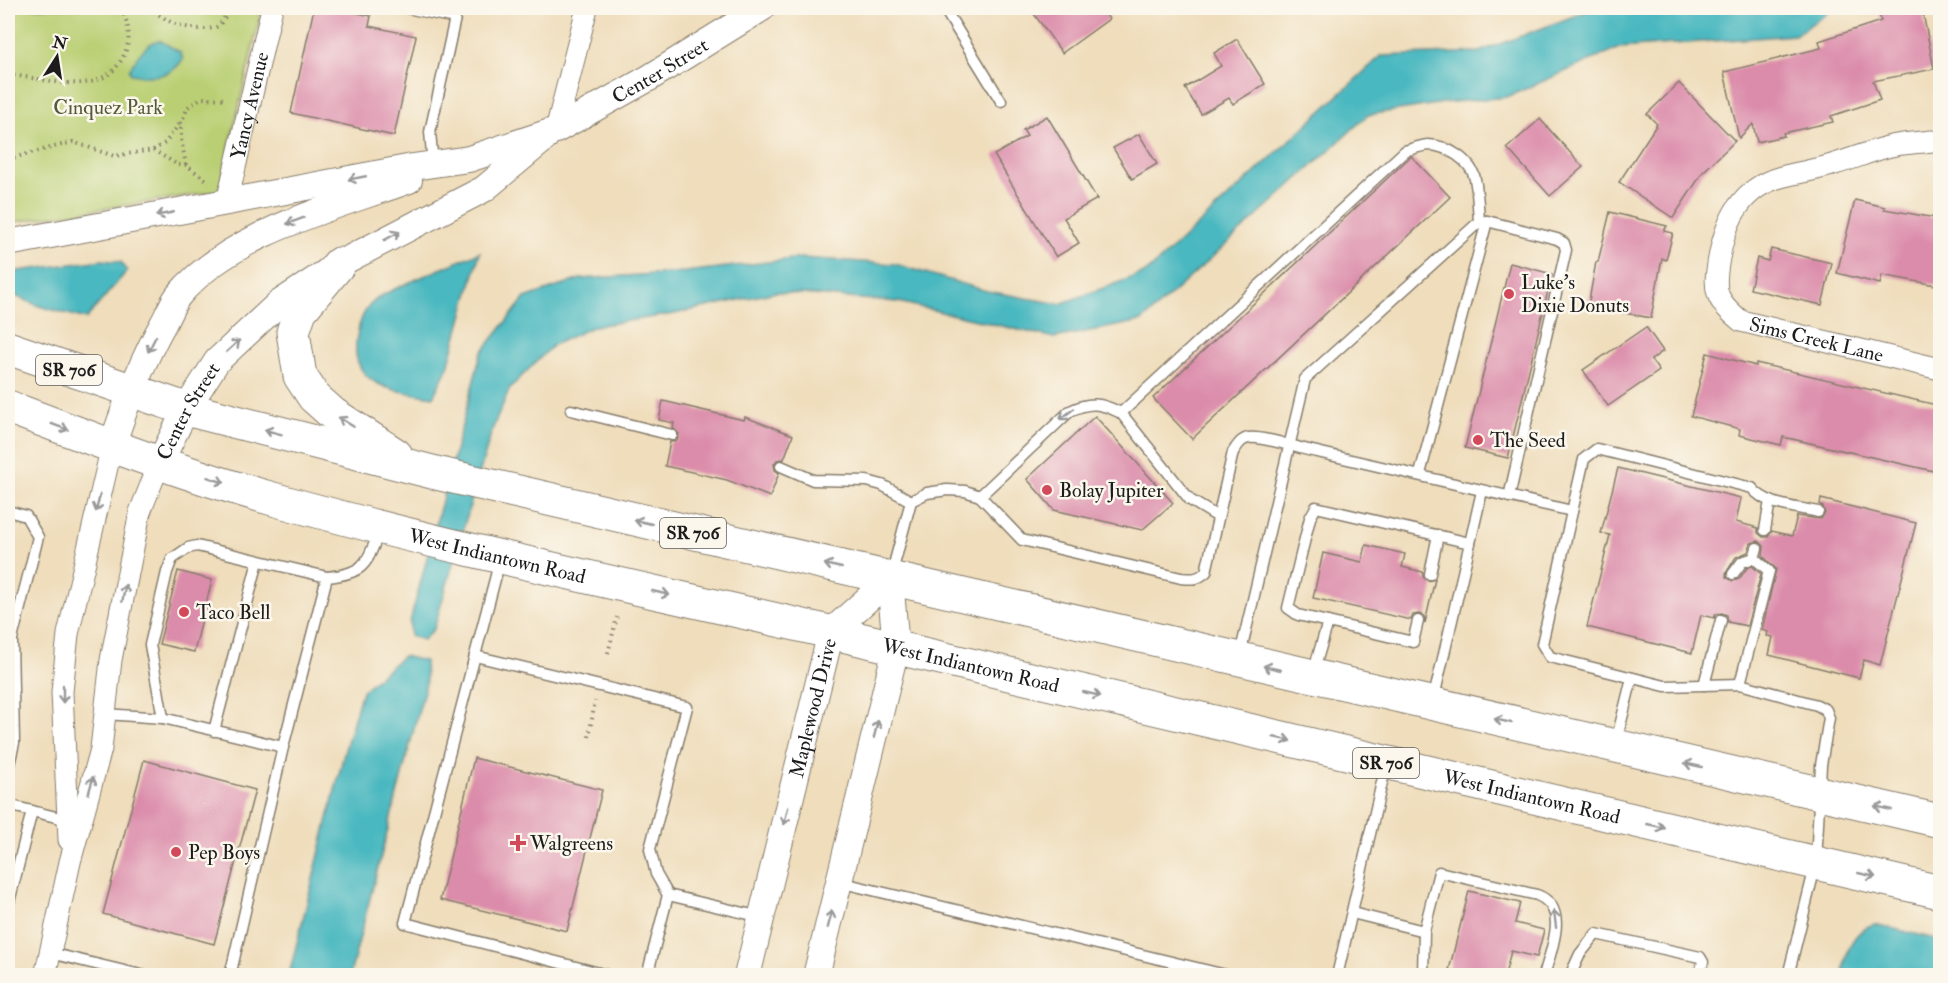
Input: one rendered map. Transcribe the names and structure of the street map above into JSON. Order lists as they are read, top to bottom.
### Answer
{
  "streets": {
    "main road": ["SR 706", "West Indiantown Road"],
    "street": [
      "Center Street",
      "Yancy Avenue",
      "Sims Creek Lane",
      "Maplewood Drive"
    ]
  },
  "crossings": [
    ["Center Street", "Yancy Avenue"],
    ["Center Street", "SR 706"],
    ["Center Street", "West Indiantown Road"],
    ["SR 706", "Maplewood Drive"],
    ["West Indiantown Road", "Maplewood Drive"]
  ],
  "parks": ["Cinquez Park"],
  "places": {
    "other": [
      "Luke's Dixie Donuts",
      "The Seed",
      "Bolay Jupiter",
      "Taco Bell",
      "Pep Boys"
    ],
    "health": ["Walgreens"]
  },
  "north": "top"
}
